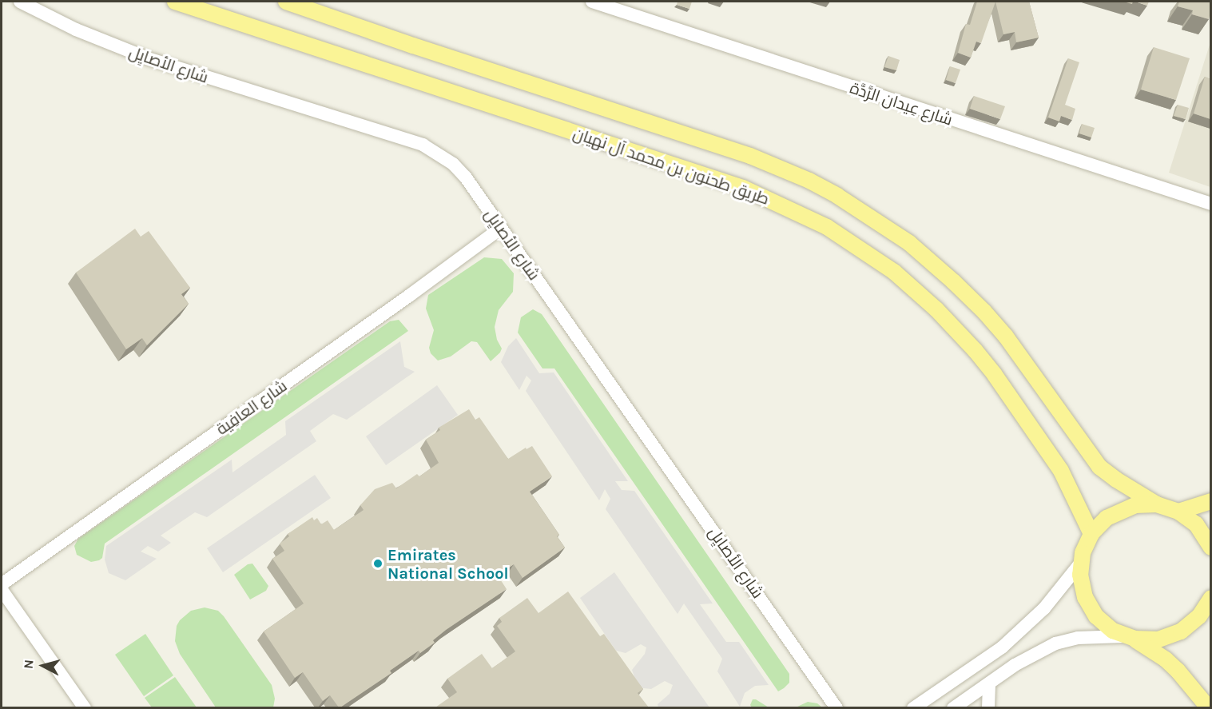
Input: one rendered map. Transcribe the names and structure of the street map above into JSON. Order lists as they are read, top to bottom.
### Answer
{
  "streets": {
    "main road": ["طريق طحنون بن محمد آل نهيان"],
    "street": ["شارع الأصايِل", "شارع عِيدان الرَّدَّة", "شارع العافِية"]
  },
  "crossings": [
    ["شارع الأصايِل", "شارع العافِية"]
  ],
  "places": ["Emirates National School"],
  "north": "left"
}
